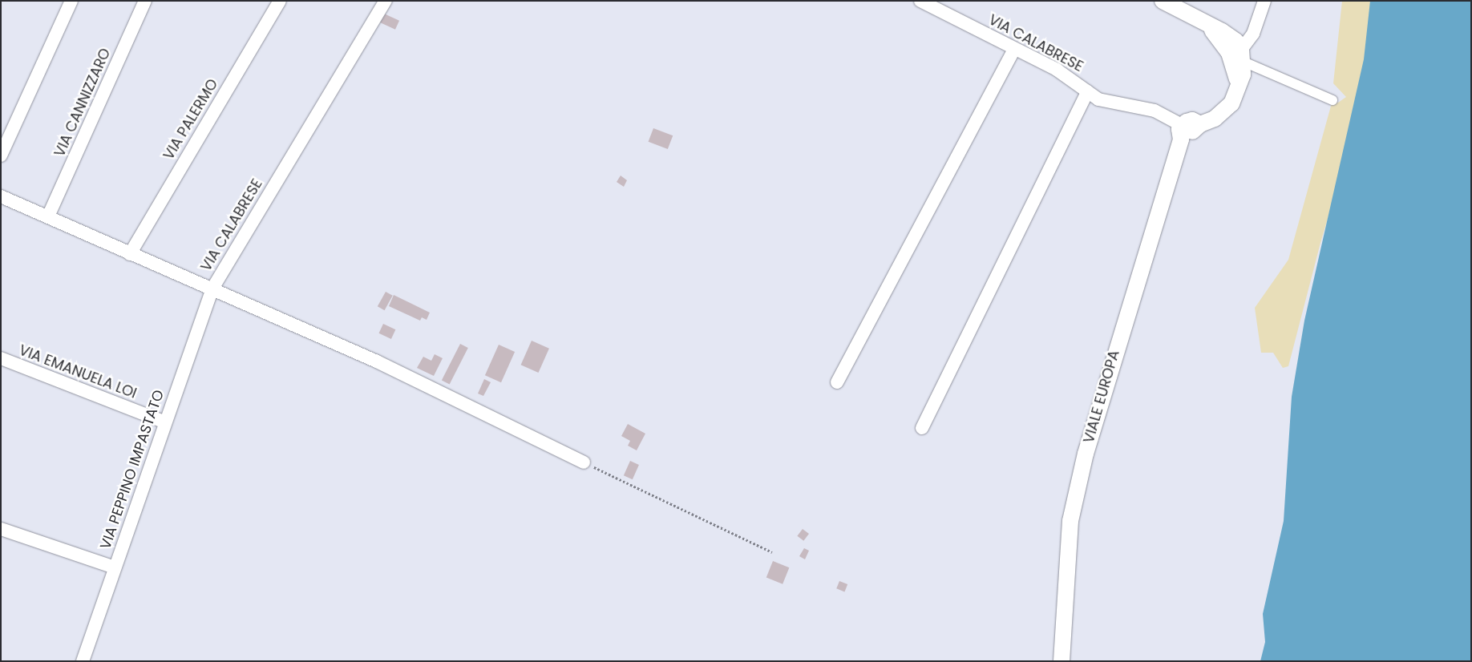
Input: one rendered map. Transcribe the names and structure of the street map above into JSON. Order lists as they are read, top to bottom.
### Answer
{
  "streets": {
    "street": [
      "VIA CALABRESE",
      "VIA CANNIZZARO",
      "VIA PALERMO",
      "VIA EMANUELA LOI",
      "VIALE EUROPA",
      "VIA PEPPINO IMPASTATO"
    ]
  },
  "crossings": [
    ["VIA CALABRESE", "VIA CANNIZZARO"],
    ["VIA CALABRESE", "VIA PALERMO"],
    ["VIA CALABRESE", "VIALE EUROPA"],
    ["VIA CALABRESE", "VIA PEPPINO IMPASTATO"],
    ["VIA EMANUELA LOI", "VIA PEPPINO IMPASTATO"]
  ]
}
